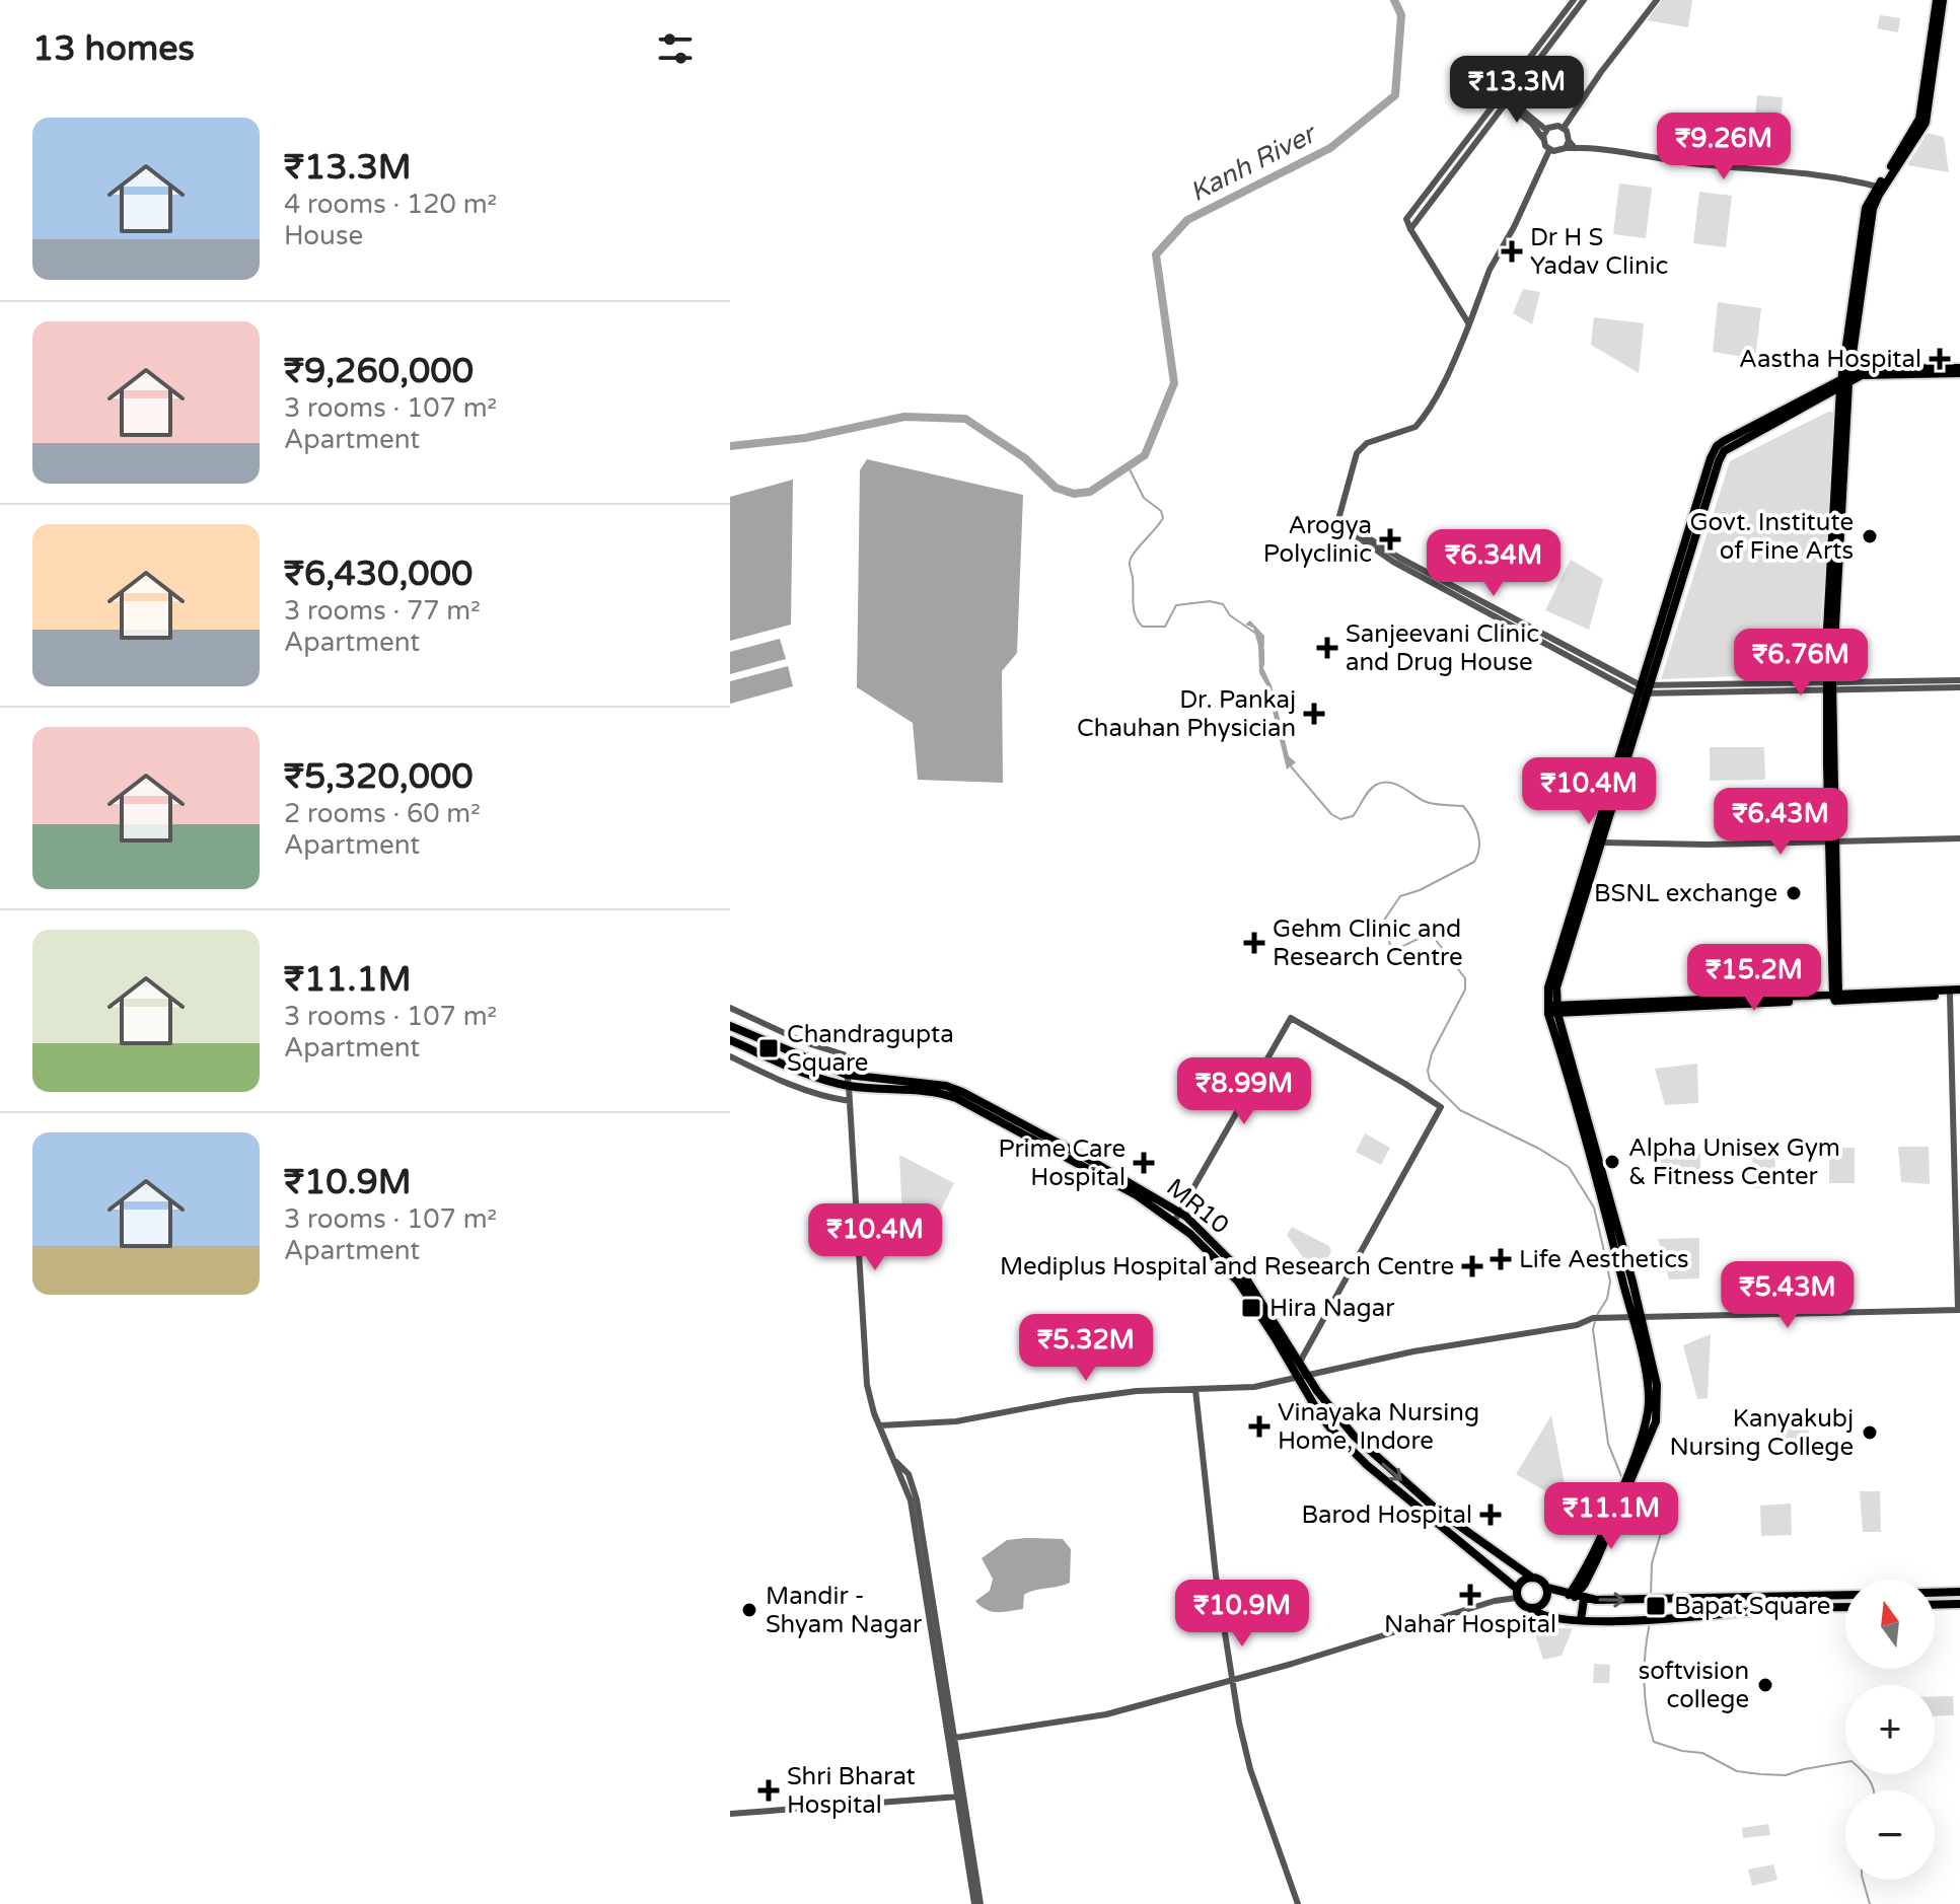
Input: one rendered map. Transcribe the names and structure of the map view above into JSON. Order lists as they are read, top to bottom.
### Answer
{
  "streets": {
    "main road": ["MR10"]
  },
  "water": ["Kanh River"],
  "places": {
    "health": [
      "Dr H S Yadav Clinic",
      "Aastha Hospital",
      "Arogya Polyclinic",
      "Sanjeevani Clinic and Drug House",
      "Dr. Pankaj Chauhan Physician",
      "Gehm Clinic and Research Centre",
      "Prime Care Hospital",
      "Life Aesthetics",
      "Mediplus Hospital and Research Centre",
      "Vinayaka Nursing Home, Indore",
      "Barod Hospital",
      "Nahar Hospital",
      "Shri Bharat Hospital"
    ],
    "other": [
      "Govt. Institute of Fine Arts",
      "BSNL exchange",
      "Alpha Unisex Gym & Fitness Center",
      "Kanyakubj Nursing College",
      "Mandir - Shyam Nagar",
      "softvision college"
    ],
    "transit": ["Chandragupta Square", "Hira Nagar", "Bapat Square"]
  },
  "north": "top",
  "page": {
    "heading": "13 homes",
    "price": [
      "₹13.3M",
      "₹9.26M",
      "₹6.34M",
      "₹6.76M",
      "₹10.4M",
      "₹6.43M",
      "₹15.2M",
      "₹8.99M",
      "₹10.4M",
      "₹5.43M",
      "₹5.32M",
      "₹11.1M",
      "₹10.9M"
    ],
    "list": [
      {
        "name": "₹13.3M",
        "note": "4 rooms · 120 m² · House"
      },
      {
        "name": "₹9,260,000",
        "note": "3 rooms · 107 m² · Apartment"
      },
      {
        "name": "₹6,430,000",
        "note": "3 rooms · 77 m² · Apartment"
      },
      {
        "name": "₹5,320,000",
        "note": "2 rooms · 60 m² · Apartment"
      },
      {
        "name": "₹11.1M",
        "note": "3 rooms · 107 m² · Apartment"
      },
      {
        "name": "₹10.9M",
        "note": "3 rooms · 107 m² · Apartment"
      }
    ],
    "map_buttons": ["+", "−"]
  }
}
